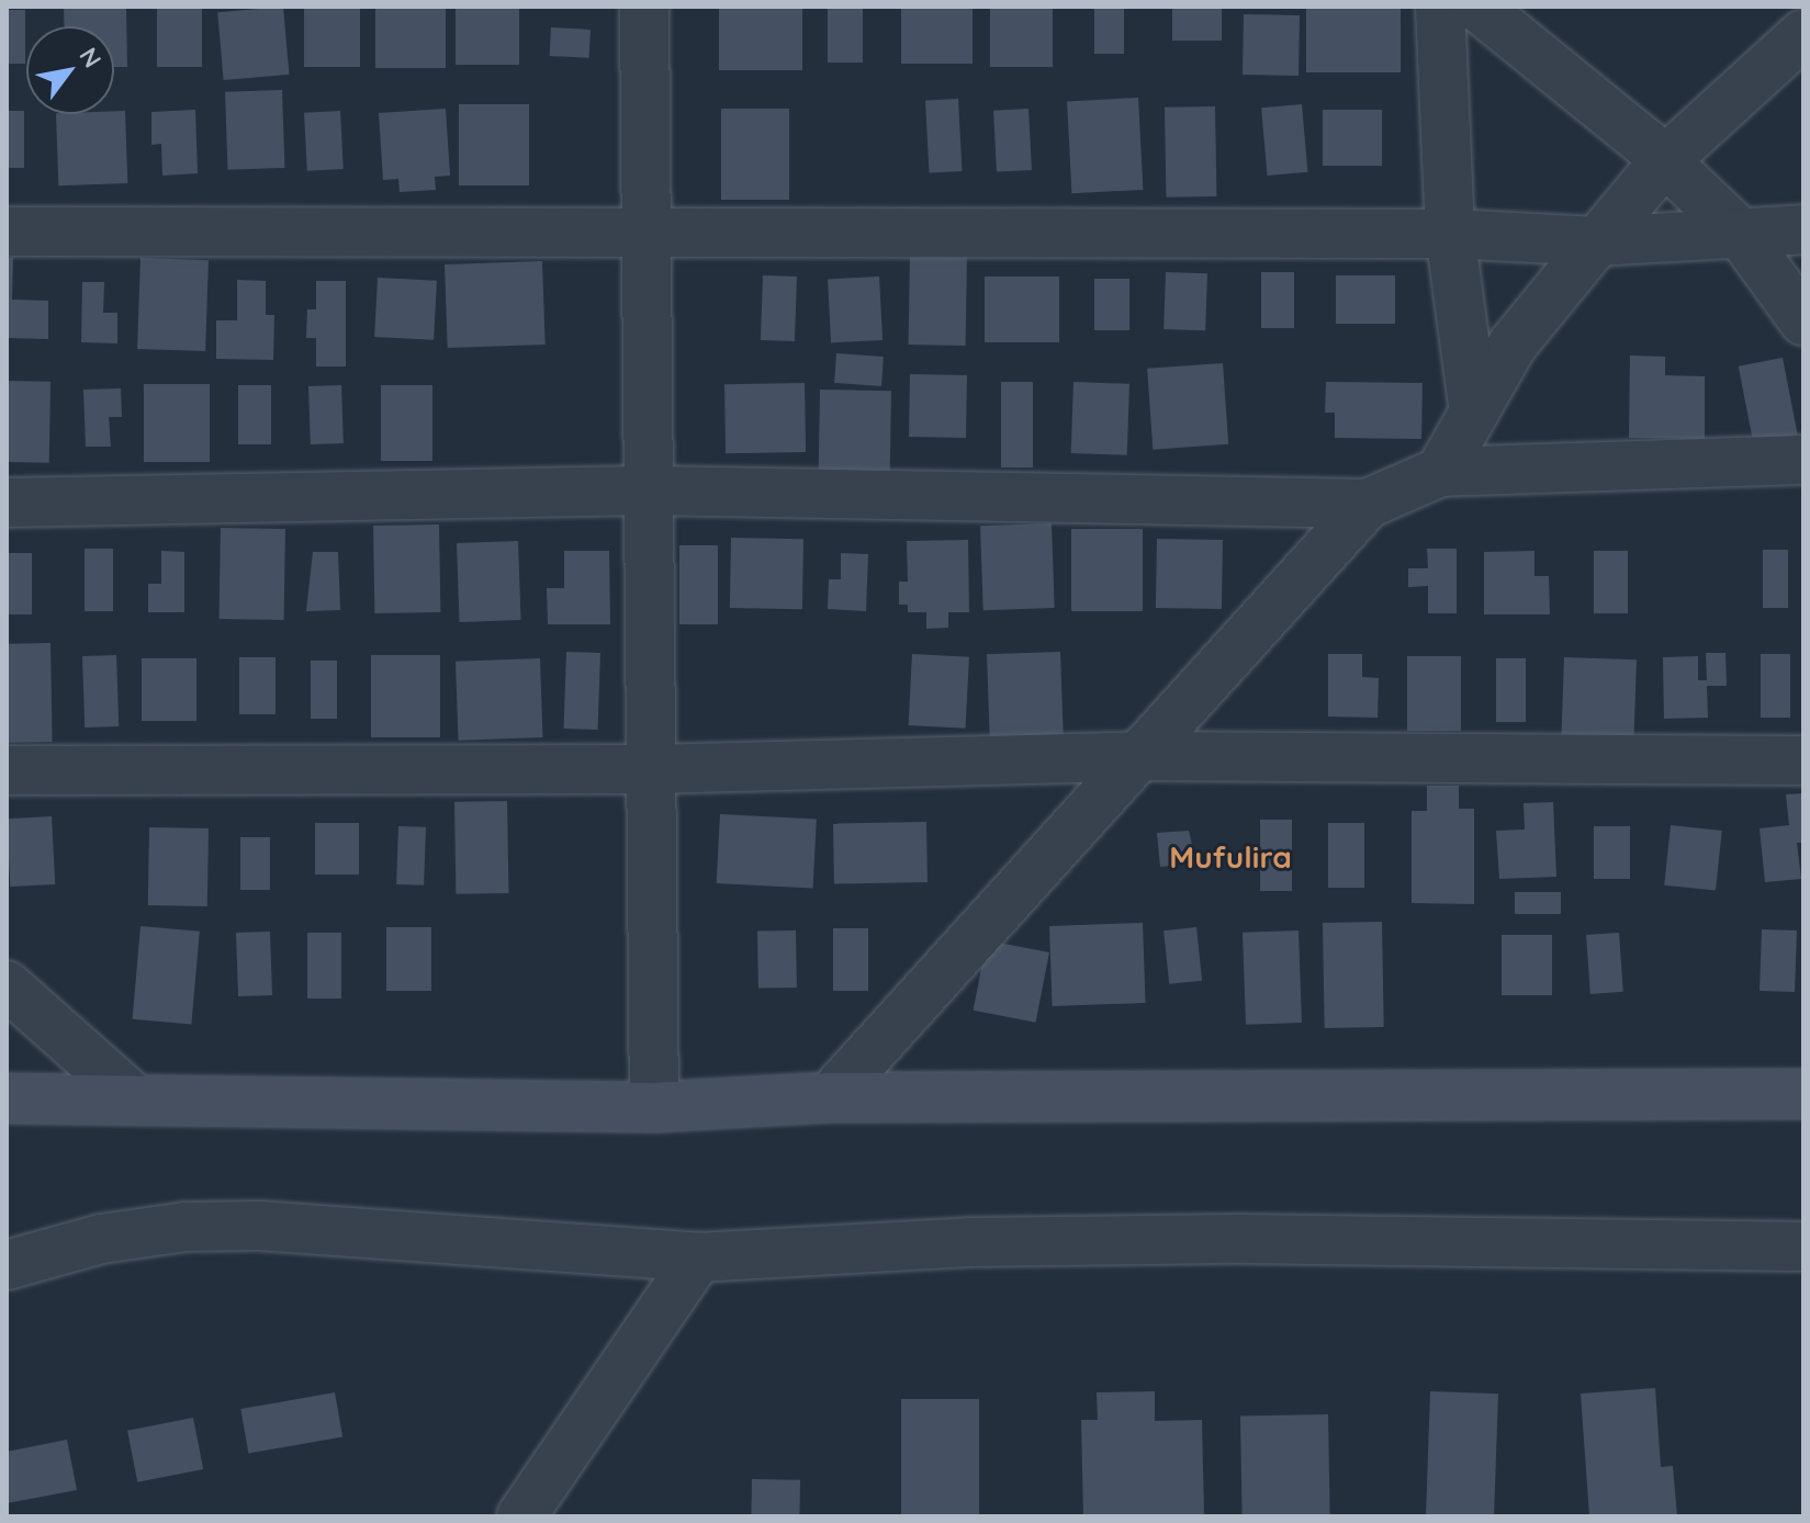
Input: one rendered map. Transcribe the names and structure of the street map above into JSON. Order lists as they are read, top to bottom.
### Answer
{
  "districts": ["Mufulira"],
  "north": "top right"
}
